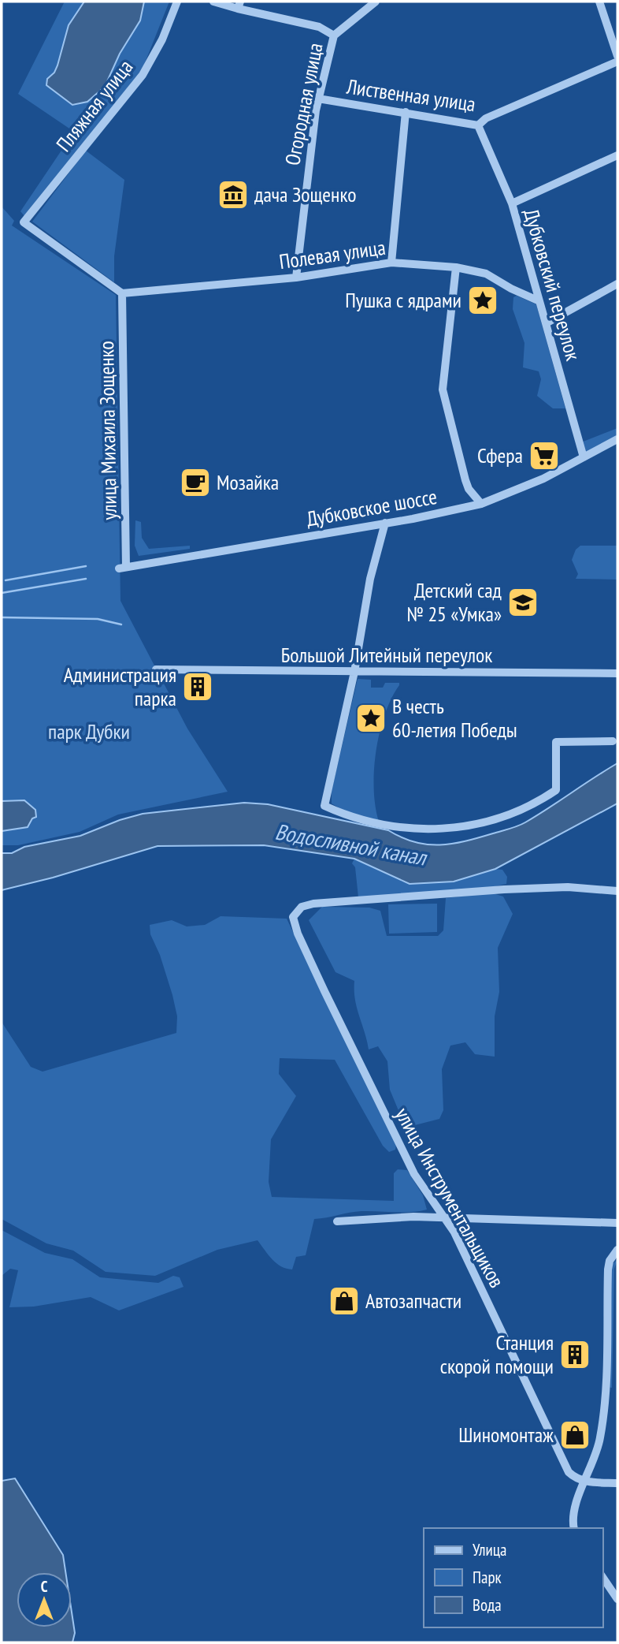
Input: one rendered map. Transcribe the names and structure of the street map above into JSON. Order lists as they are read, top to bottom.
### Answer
{
  "streets": {
    "street": [
      "Лиственная улица",
      "Огородная улица",
      "Пляжная улица",
      "Полевая улица",
      "Дубковский переулок",
      "улица Михаила Зощенко",
      "Дубковское шоссе",
      "Большой Литейный переулок",
      "улица Инструментальщиков"
    ]
  },
  "crossings": [
    ["Лиственная улица", "Огородная улица"],
    ["Лиственная улица", "Дубковский переулок"],
    ["Огородная улица", "Полевая улица"],
    ["Пляжная улица", "Полевая улица"],
    ["Пляжная улица", "улица Михаила Зощенко"],
    ["Полевая улица", "Дубковский переулок"],
    ["Полевая улица", "улица Михаила Зощенко"],
    ["Дубковский переулок", "Дубковское шоссе"],
    ["улица Михаила Зощенко", "Дубковское шоссе"]
  ],
  "water": ["Водосливной канал"],
  "parks": ["парк Дубки"],
  "places": {
    "museum": ["дача Зощенко"],
    "place": ["Пушка с ядрами", "В честь 60-летия Победы"],
    "supermarket": ["Сфера"],
    "cafe": ["Мозайка"],
    "school or university": ["Детский сад № 25 «Умка»"],
    "building": ["Администрация парка", "Станция скорой помощи"],
    "shop": ["Автозапчасти", "Шиномонтаж"]
  },
  "legend": ["Улица", "Парк", "Вода"],
  "north": "top"
}
